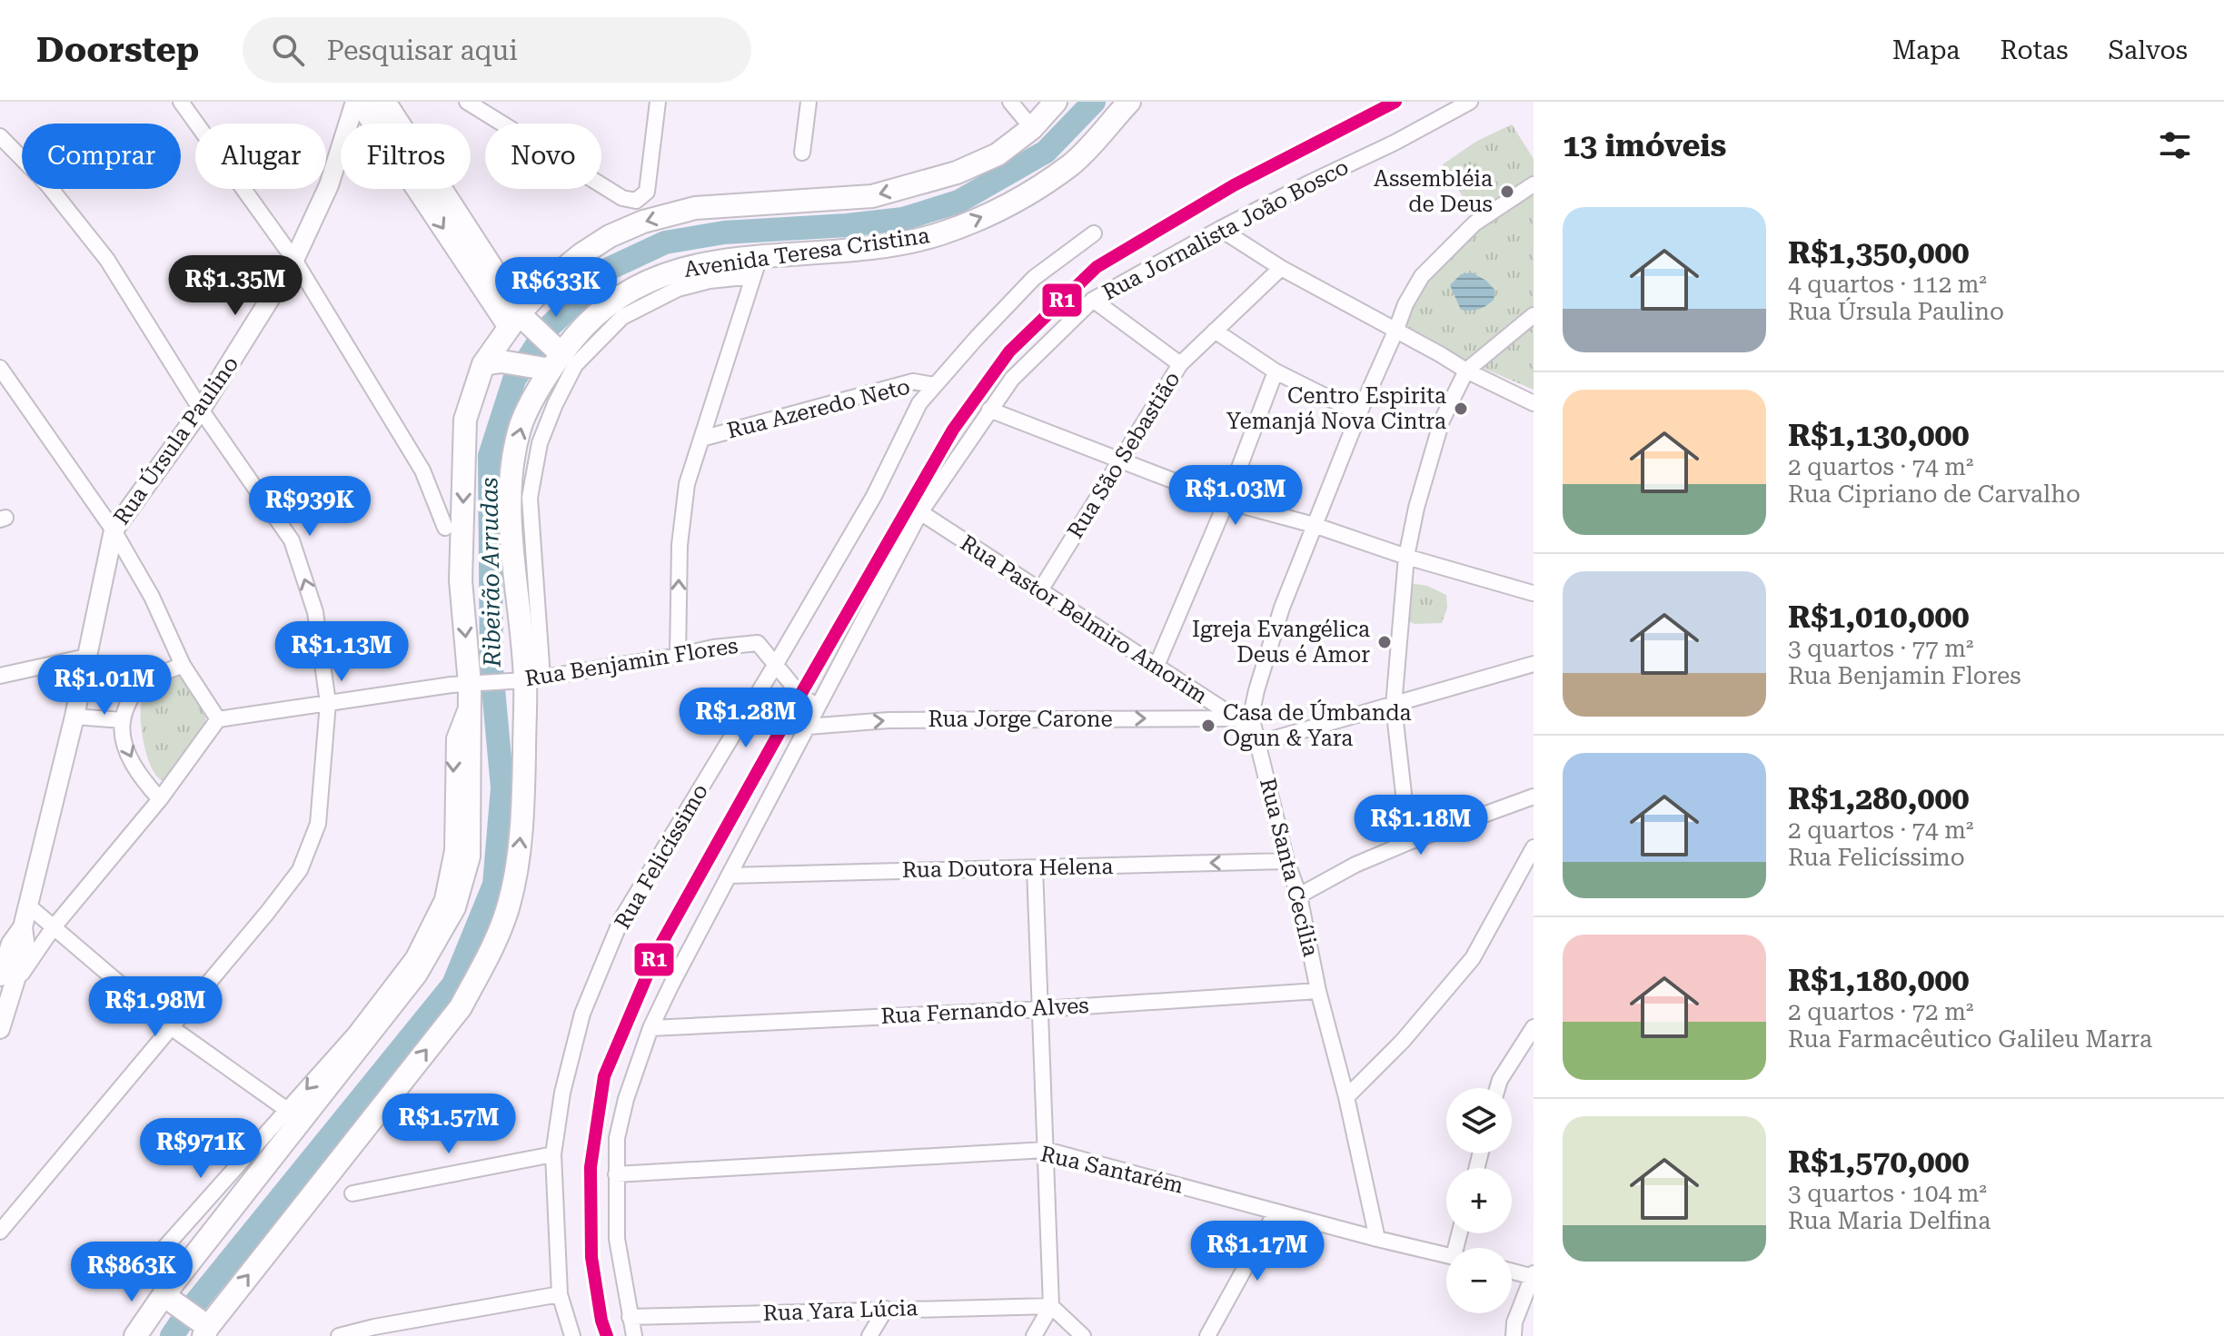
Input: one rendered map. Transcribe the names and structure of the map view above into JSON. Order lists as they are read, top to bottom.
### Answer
{
  "streets": {
    "main road": ["Avenida Teresa Cristina"],
    "street": [
      "Rua Jornalista João Bosco",
      "Rua Azeredo Neto",
      "Rua Úrsula Paulino",
      "Rua São Sebastião",
      "Rua Pastor Belmiro Amorim",
      "Rua Benjamin Flores",
      "Rua Jorge Carone",
      "Rua Felicíssimo",
      "Rua Santa Cecília",
      "Rua Doutora Helena",
      "Rua Fernando Alves",
      "Rua Santarém",
      "Rua Yara Lúcia"
    ]
  },
  "crossings": [
    ["Rua Jornalista João Bosco", "Rua Pastor Belmiro Amorim"],
    ["Rua Jornalista João Bosco", "Rua Jorge Carone"],
    ["Rua Jornalista João Bosco", "Rua Doutora Helena"],
    ["Rua Jornalista João Bosco", "Rua Fernando Alves"],
    ["Rua Jornalista João Bosco", "Rua Santarém"],
    ["Rua Jornalista João Bosco", "Rua Yara Lúcia"],
    ["Avenida Teresa Cristina", "Rua Benjamin Flores"],
    ["Rua Azeredo Neto", "Rua Felicíssimo"],
    ["Rua São Sebastião", "Rua Pastor Belmiro Amorim"],
    ["Rua Pastor Belmiro Amorim", "Rua Jorge Carone"],
    ["Rua Pastor Belmiro Amorim", "Rua Santa Cecília"],
    ["Rua Benjamin Flores", "Rua Felicíssimo"],
    ["Rua Santa Cecília", "Rua Doutora Helena"],
    ["Rua Santa Cecília", "Rua Fernando Alves"],
    ["Rua Santa Cecília", "Rua Santarém"]
  ],
  "one_way": ["Rua Jorge Carone", "Rua Doutora Helena"],
  "water": ["Ribeirão Arrudas"],
  "places": [
    "Assembléia de Deus",
    "Centro Espirita Yemanjá Nova Cintra",
    "Igreja Evangélica Deus é Amor",
    "Casa de Úmbanda Ogun & Yara"
  ],
  "lines": ["transit line R1"],
  "page": {
    "header": "Doorstep",
    "search": "Pesquisar aqui",
    "nav": ["Mapa", "Rotas", "Salvos"],
    "heading": "13 imóveis",
    "chip": [
      "Comprar",
      "Alugar",
      "Filtros",
      "Novo"
    ],
    "list": [
      {
        "name": "R$1,350,000",
        "note": "4 quartos · 112 m² · Rua Úrsula Paulino"
      },
      {
        "name": "R$1,130,000",
        "note": "2 quartos · 74 m² · Rua Cipriano de Carvalho"
      },
      {
        "name": "R$1,010,000",
        "note": "3 quartos · 77 m² · Rua Benjamin Flores"
      },
      {
        "name": "R$1,280,000",
        "note": "2 quartos · 74 m² · Rua Felicíssimo"
      },
      {
        "name": "R$1,180,000",
        "note": "2 quartos · 72 m² · Rua Farmacêutico Galileu Marra"
      },
      {
        "name": "R$1,570,000",
        "note": "3 quartos · 104 m² · Rua Maria Delfina"
      }
    ],
    "price": [
      "R$1.35M",
      "R$633K",
      "R$1.03M",
      "R$939K",
      "R$1.13M",
      "R$1.01M",
      "R$1.28M",
      "R$1.18M",
      "R$1.98M",
      "R$1.57M",
      "R$971K",
      "R$1.17M",
      "R$863K"
    ],
    "map_buttons": ["+", "−"]
  }
}
